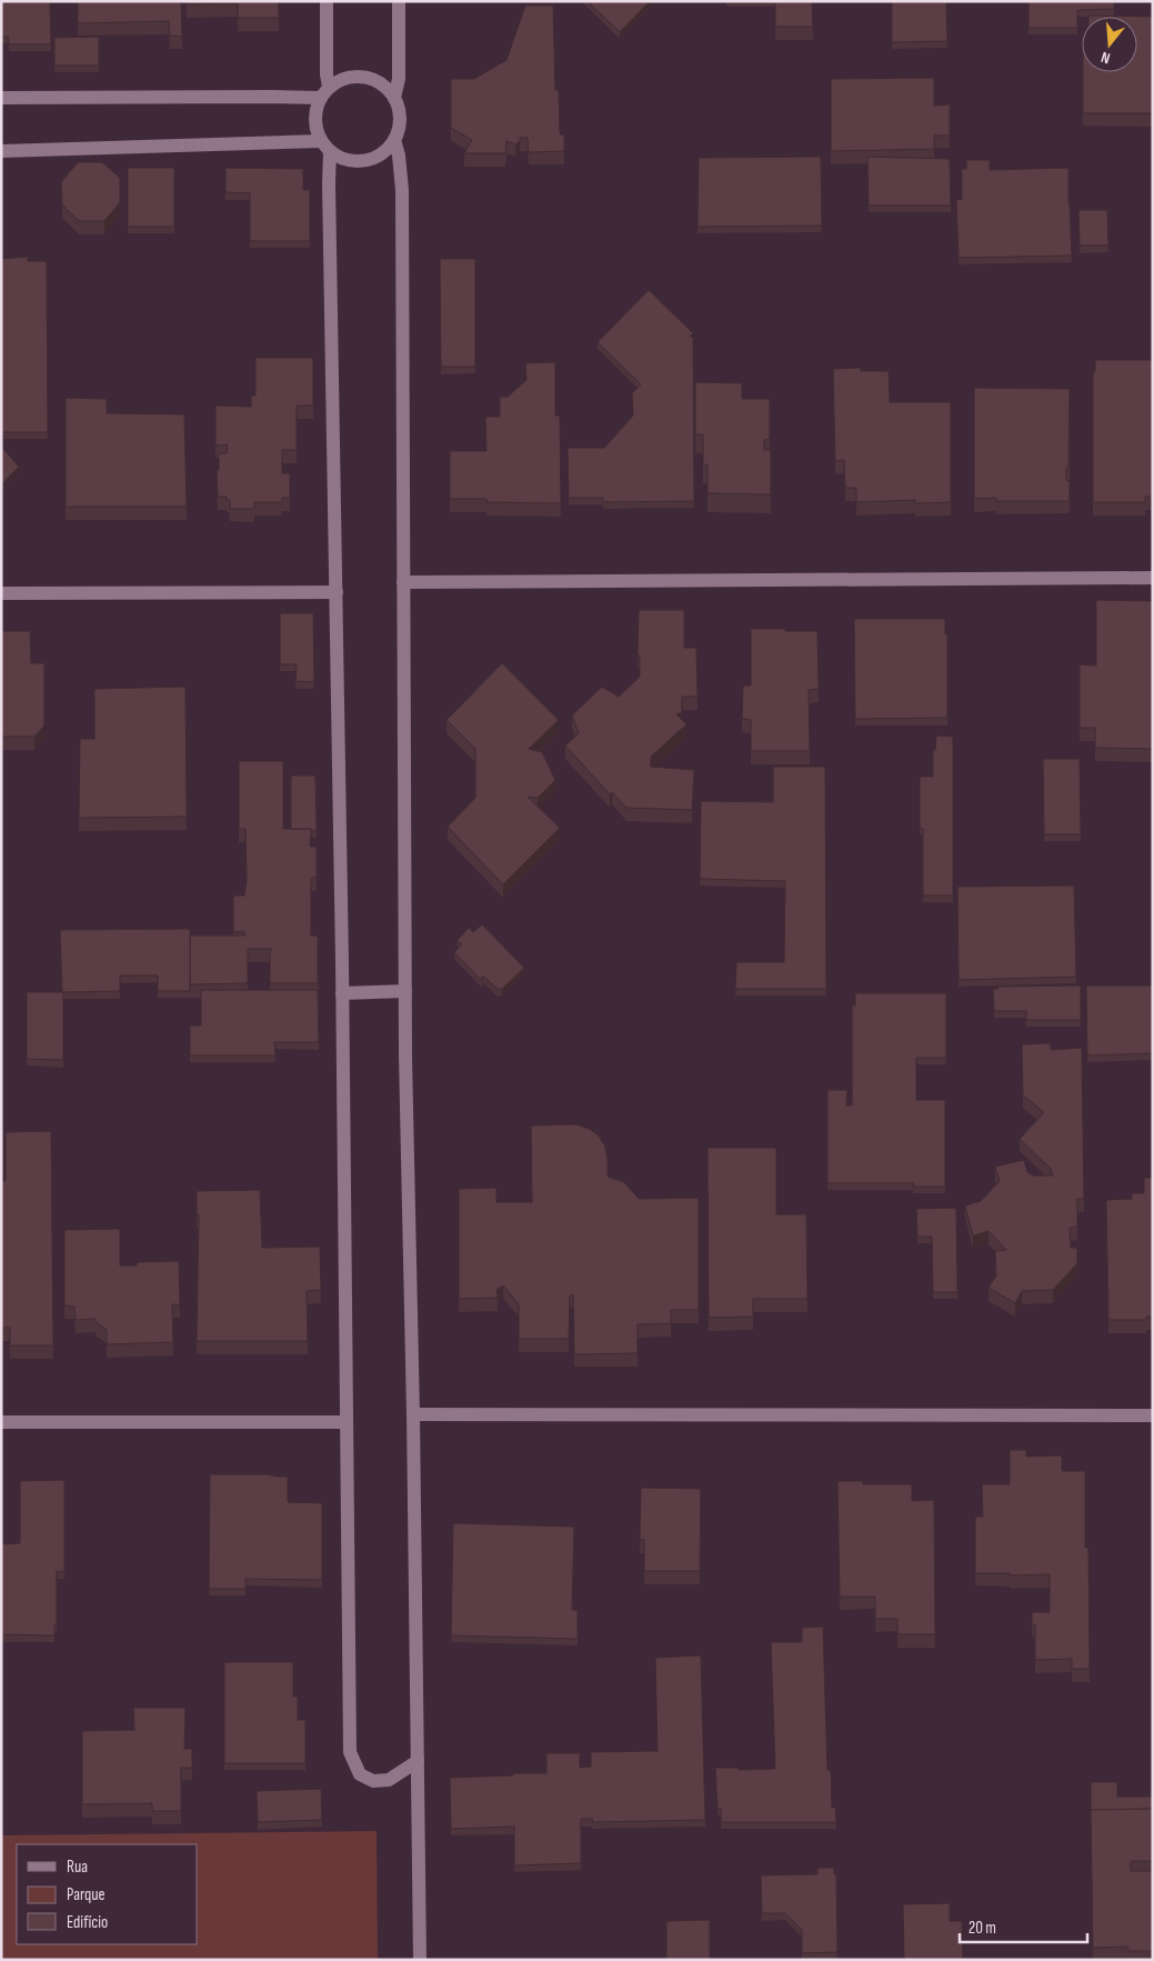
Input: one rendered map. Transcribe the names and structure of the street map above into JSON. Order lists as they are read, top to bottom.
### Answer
{
  "legend": ["Rua", "Parque", "Edifício"],
  "scale_bar": "20 m",
  "north": "bottom"
}
